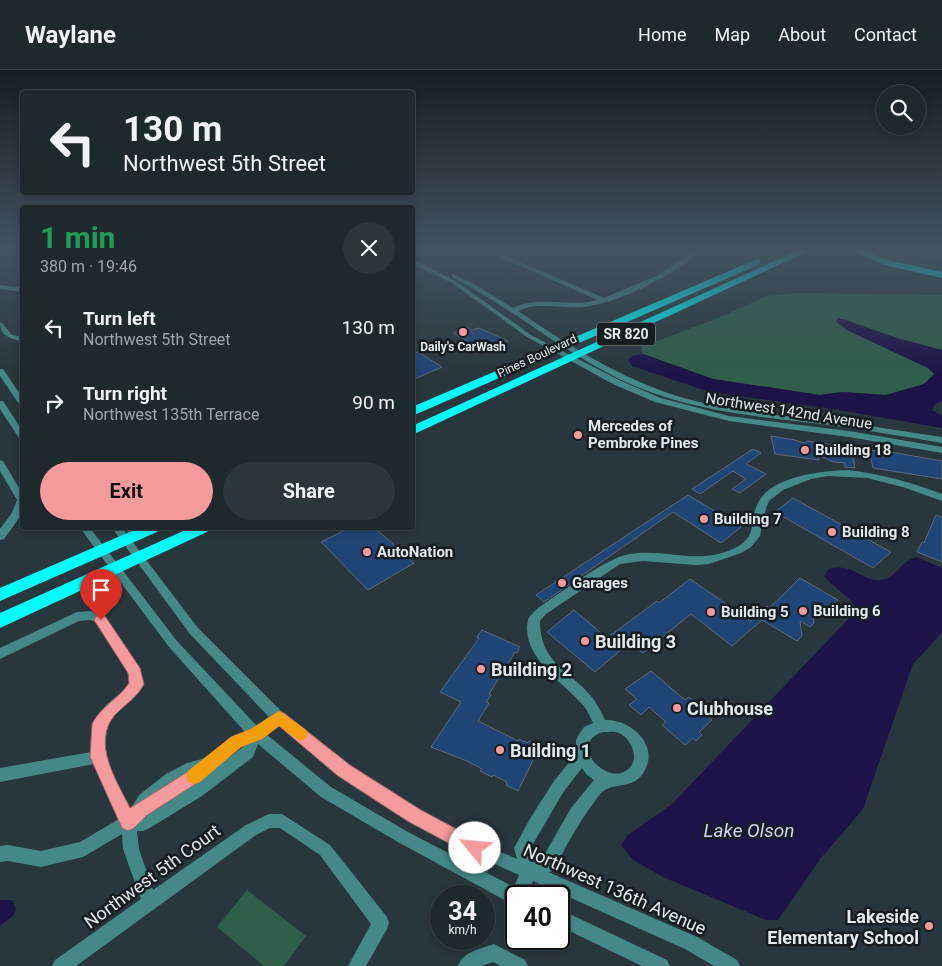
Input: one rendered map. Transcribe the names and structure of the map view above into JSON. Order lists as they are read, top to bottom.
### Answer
{
  "streets": {
    "highway": ["SR 820", "Pines Boulevard"],
    "street": ["Northwest 142nd Avenue", "Northwest 5th Court", "Northwest 136th Avenue"]
  },
  "crossings": [
    ["Pines Boulevard", "Northwest 142nd Avenue"]
  ],
  "water": ["Lake Olson"],
  "places": [
    "Daily's CarWash",
    "Mercedes of Pembroke Pines",
    "Building 18",
    "Building 7",
    "Building 8",
    "AutoNation",
    "Garages",
    "Building 6",
    "Building 5",
    "Building 3",
    "Building 2",
    "Clubhouse",
    "Building 1",
    "Lakeside Elementary School"
  ],
  "page": {
    "header": "Waylane",
    "nav": [
      "Home",
      "Map",
      "About",
      "Contact"
    ],
    "turn": ["130 m", "Northwest 5th Street"],
    "heading": ["1 min", "380 m · 19:46"],
    "list": [
      {
        "name": "Turn left",
        "note": "Northwest 5th Street",
        "value": "130 m"
      },
      {
        "name": "Turn right",
        "note": "Northwest 135th Terrace",
        "value": "90 m"
      }
    ],
    "buttons": ["Exit", "Share"],
    "speed": "34 km/h",
    "limit": "40"
  }
}
